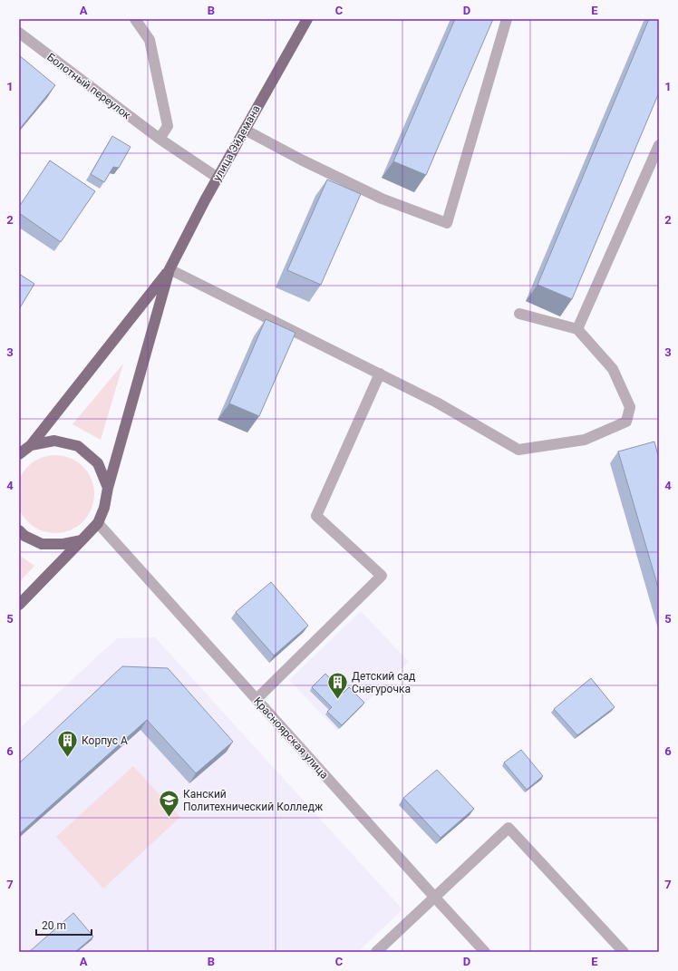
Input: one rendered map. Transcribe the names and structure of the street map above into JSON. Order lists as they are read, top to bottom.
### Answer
{
  "streets": {
    "main road": ["улица Эйдемана"],
    "street": ["Болотный переулок", "Красноярская улица"]
  },
  "crossings": [
    ["Болотный переулок", "улица Эйдемана"]
  ],
  "places": {
    "building": ["Детский сад Снегурочка", "Корпус А"],
    "school or university": ["Канский Политехнический Колледж"]
  },
  "scale_bar": "20 m",
  "grid": {
    "columns": [
      "A",
      "B",
      "C",
      "D",
      "E"
    ],
    "rows": [
      "1",
      "2",
      "3",
      "4",
      "5",
      "6",
      "7"
    ]
  }
}
